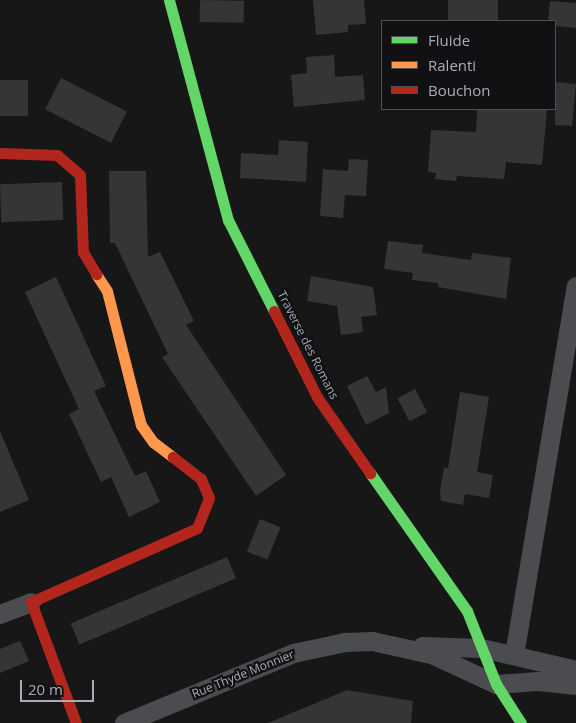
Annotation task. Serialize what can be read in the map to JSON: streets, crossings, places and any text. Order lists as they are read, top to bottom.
{
  "streets": {
    "street": ["Traverse des Romans", "Rue Thyde Monnier"]
  },
  "crossings": [
    ["Traverse des Romans", "Rue Thyde Monnier"]
  ],
  "legend": ["Fluide", "Ralenti", "Bouchon"],
  "scale_bar": "20 m"
}
